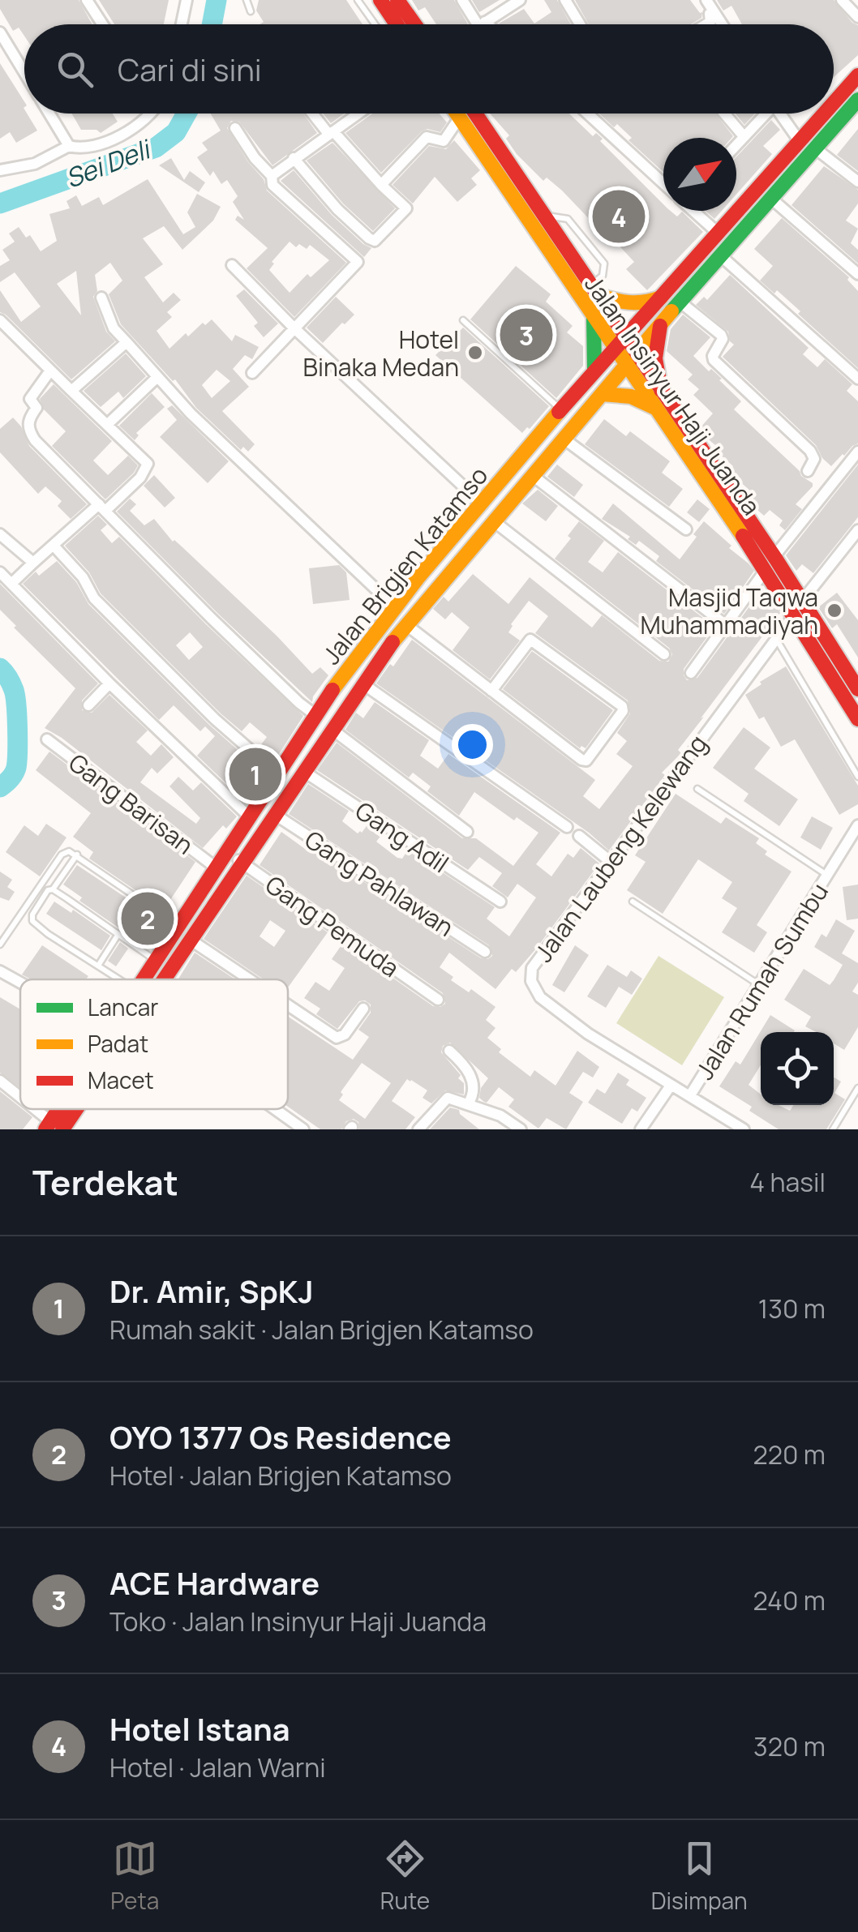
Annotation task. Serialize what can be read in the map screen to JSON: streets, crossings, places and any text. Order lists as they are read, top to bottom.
{
  "streets": {
    "main road": ["Jalan Insinyur Haji Juanda", "Jalan Brigjen Katamso"],
    "street": [
      "Gang Barisan",
      "Gang Adil",
      "Jalan Laubeng Kelewang",
      "Gang Pahlawan",
      "Gang Pemuda",
      "Jalan Rumah Sumbu"
    ]
  },
  "crossings": [
    ["Jalan Insinyur Haji Juanda", "Jalan Brigjen Katamso"],
    ["Jalan Insinyur Haji Juanda", "Jalan Laubeng Kelewang"],
    ["Jalan Brigjen Katamso", "Gang Barisan"],
    ["Jalan Brigjen Katamso", "Gang Adil"],
    ["Jalan Brigjen Katamso", "Gang Pahlawan"],
    ["Jalan Brigjen Katamso", "Gang Pemuda"],
    ["Jalan Laubeng Kelewang", "Jalan Rumah Sumbu"]
  ],
  "water": ["Sei Deli"],
  "places": ["Hotel Binaka Medan", "Masjid Taqwa Muhammadiyah"],
  "legend": ["Lancar", "Padat", "Macet"],
  "north": "top right",
  "page": {
    "search": "Cari di sini",
    "pins": [
      "4",
      "3",
      "1",
      "2"
    ],
    "heading": ["Terdekat", "4 hasil"],
    "list": [
      {
        "mark": "1",
        "name": "Dr. Amir, SpKJ",
        "note": "Rumah sakit · Jalan Brigjen Katamso",
        "value": "130 m"
      },
      {
        "mark": "2",
        "name": "OYO 1377 Os Residence",
        "note": "Hotel · Jalan Brigjen Katamso",
        "value": "220 m"
      },
      {
        "mark": "3",
        "name": "ACE Hardware",
        "note": "Toko · Jalan Insinyur Haji Juanda",
        "value": "240 m"
      },
      {
        "mark": "4",
        "name": "Hotel Istana",
        "note": "Hotel · Jalan Warni",
        "value": "320 m"
      }
    ],
    "nav": ["Peta", "Rute", "Disimpan"]
  }
}
